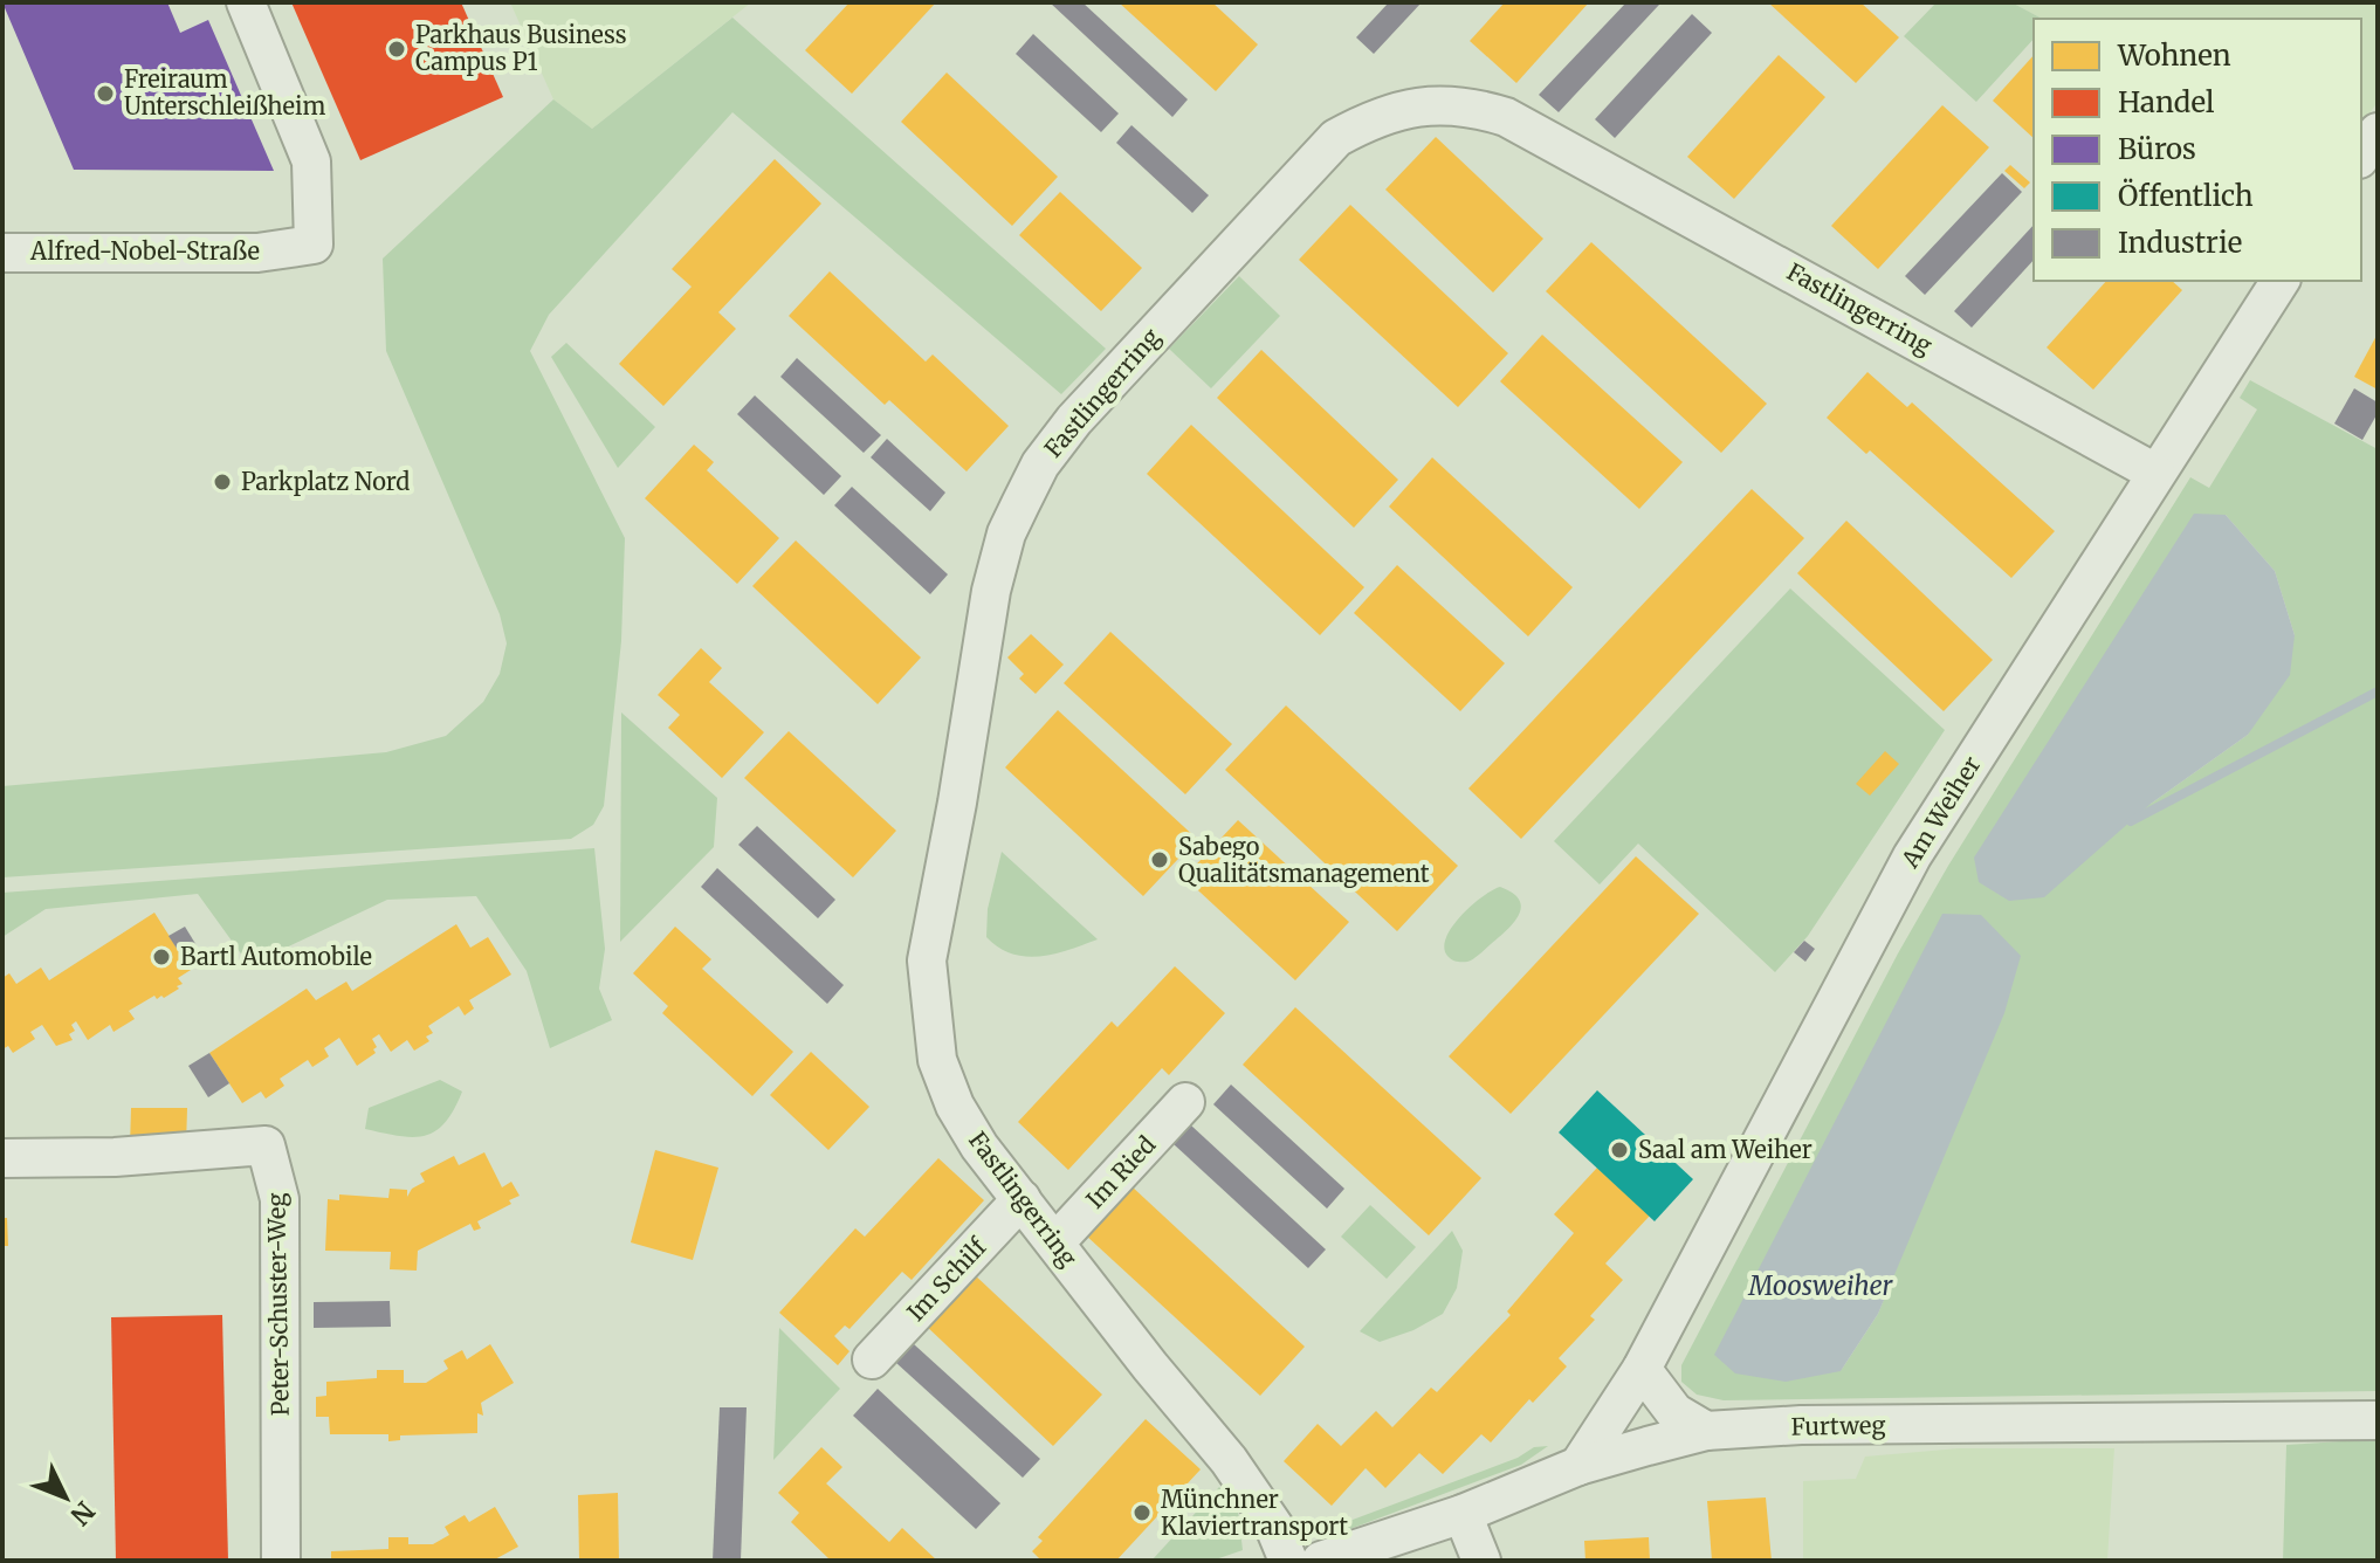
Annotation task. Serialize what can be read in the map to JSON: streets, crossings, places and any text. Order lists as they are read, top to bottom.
{
  "streets": {
    "street": [
      "Alfred-Nobel-Straße",
      "Fastlingerring",
      "Am Weiher",
      "Im Ried",
      "Im Schilf",
      "Peter-Schuster-Weg",
      "Furtweg"
    ]
  },
  "crossings": [
    ["Fastlingerring", "Am Weiher"],
    ["Fastlingerring", "Im Ried"],
    ["Fastlingerring", "Im Schilf"],
    ["Am Weiher", "Furtweg"]
  ],
  "water": ["Moosweiher"],
  "places": [
    "Parkhaus Business Campus P1",
    "Freiraum Unterschleißheim",
    "Parkplatz Nord",
    "Sabego Qualitätsmanagement",
    "Bartl Automobile",
    "Saal am Weiher",
    "Münchner Klaviertransport"
  ],
  "legend": [
    "Wohnen",
    "Handel",
    "Büros",
    "Öffentlich",
    "Industrie"
  ],
  "north": "bottom right"
}
